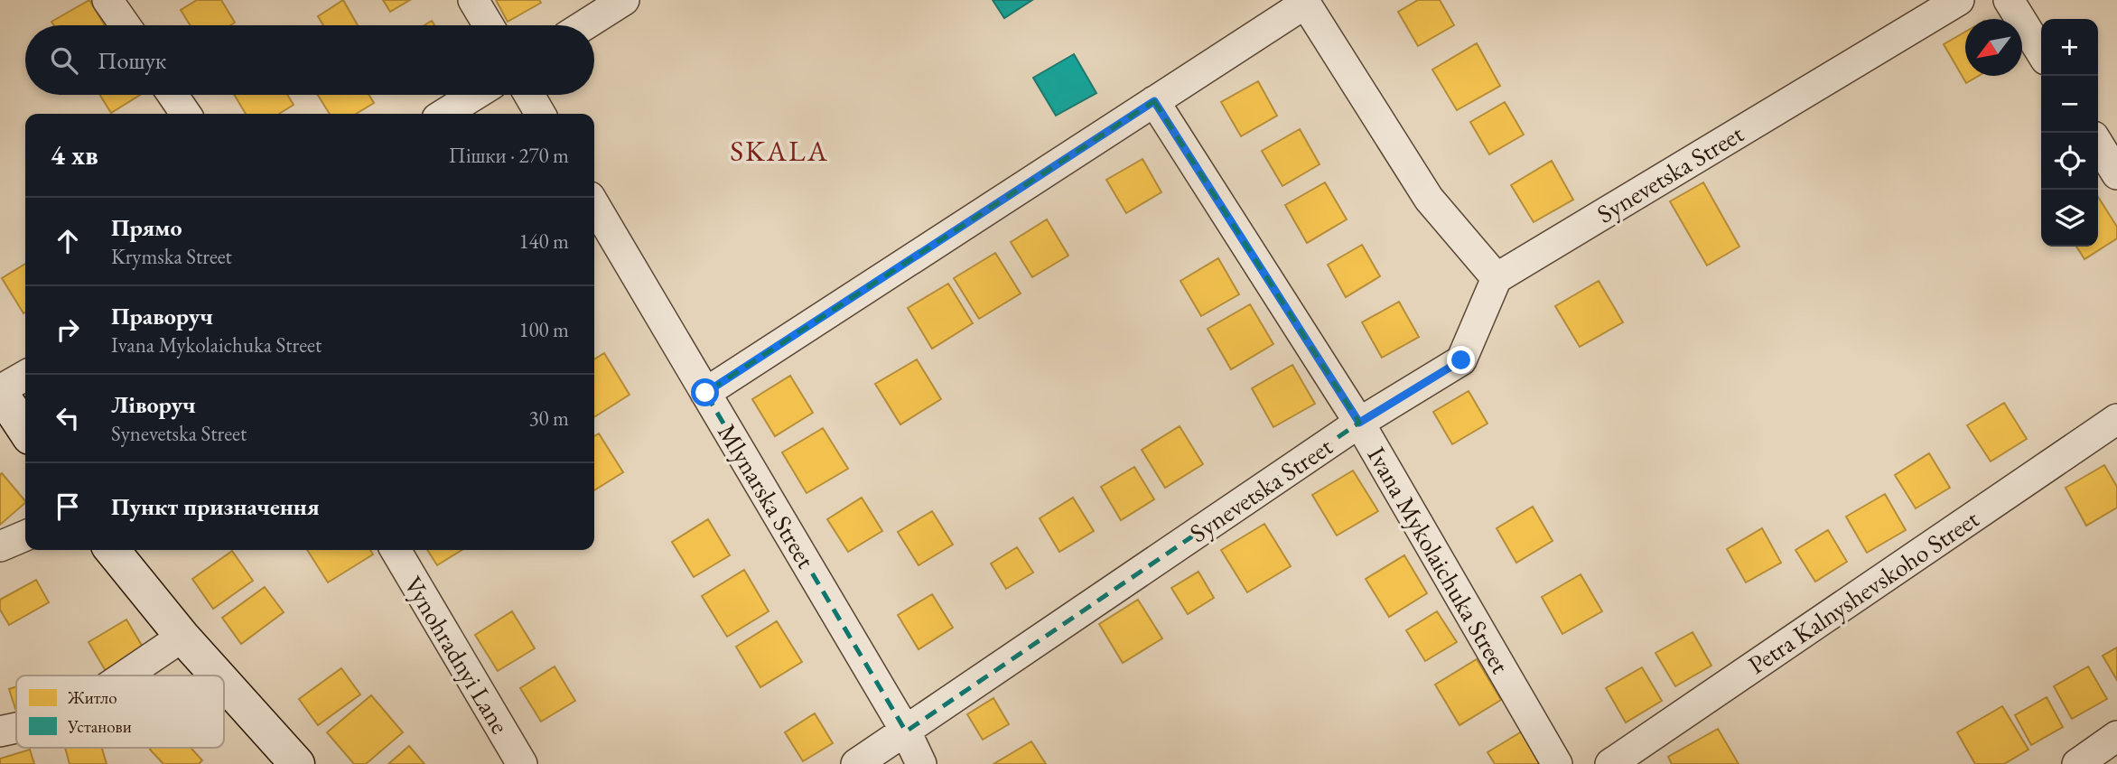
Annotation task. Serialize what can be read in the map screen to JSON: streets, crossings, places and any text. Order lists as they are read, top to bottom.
{
  "streets": {
    "street": [
      "Synevetska Street",
      "Mlynarska Street",
      "Ivana Mykolaichuka Street",
      "Petra Kalnyshevskoho Street",
      "Vynohradnyi Lane"
    ]
  },
  "crossings": [
    ["Synevetska Street", "Mlynarska Street"],
    ["Synevetska Street", "Ivana Mykolaichuka Street"]
  ],
  "districts": ["SKALA"],
  "legend": ["Житло", "Установи"],
  "north": "bottom left",
  "page": {
    "map_buttons": ["+", "−"],
    "search": "Пошук",
    "heading": ["4 хв", "Пішки · 270 m"],
    "list": [
      ["Прямо", "Krymska Street", "140 m"],
      ["Праворуч", "Ivana Mykolaichuka Street", "100 m"],
      ["Ліворуч", "Synevetska Street", "30 m"],
      "Пункт призначення"
    ]
  }
}
